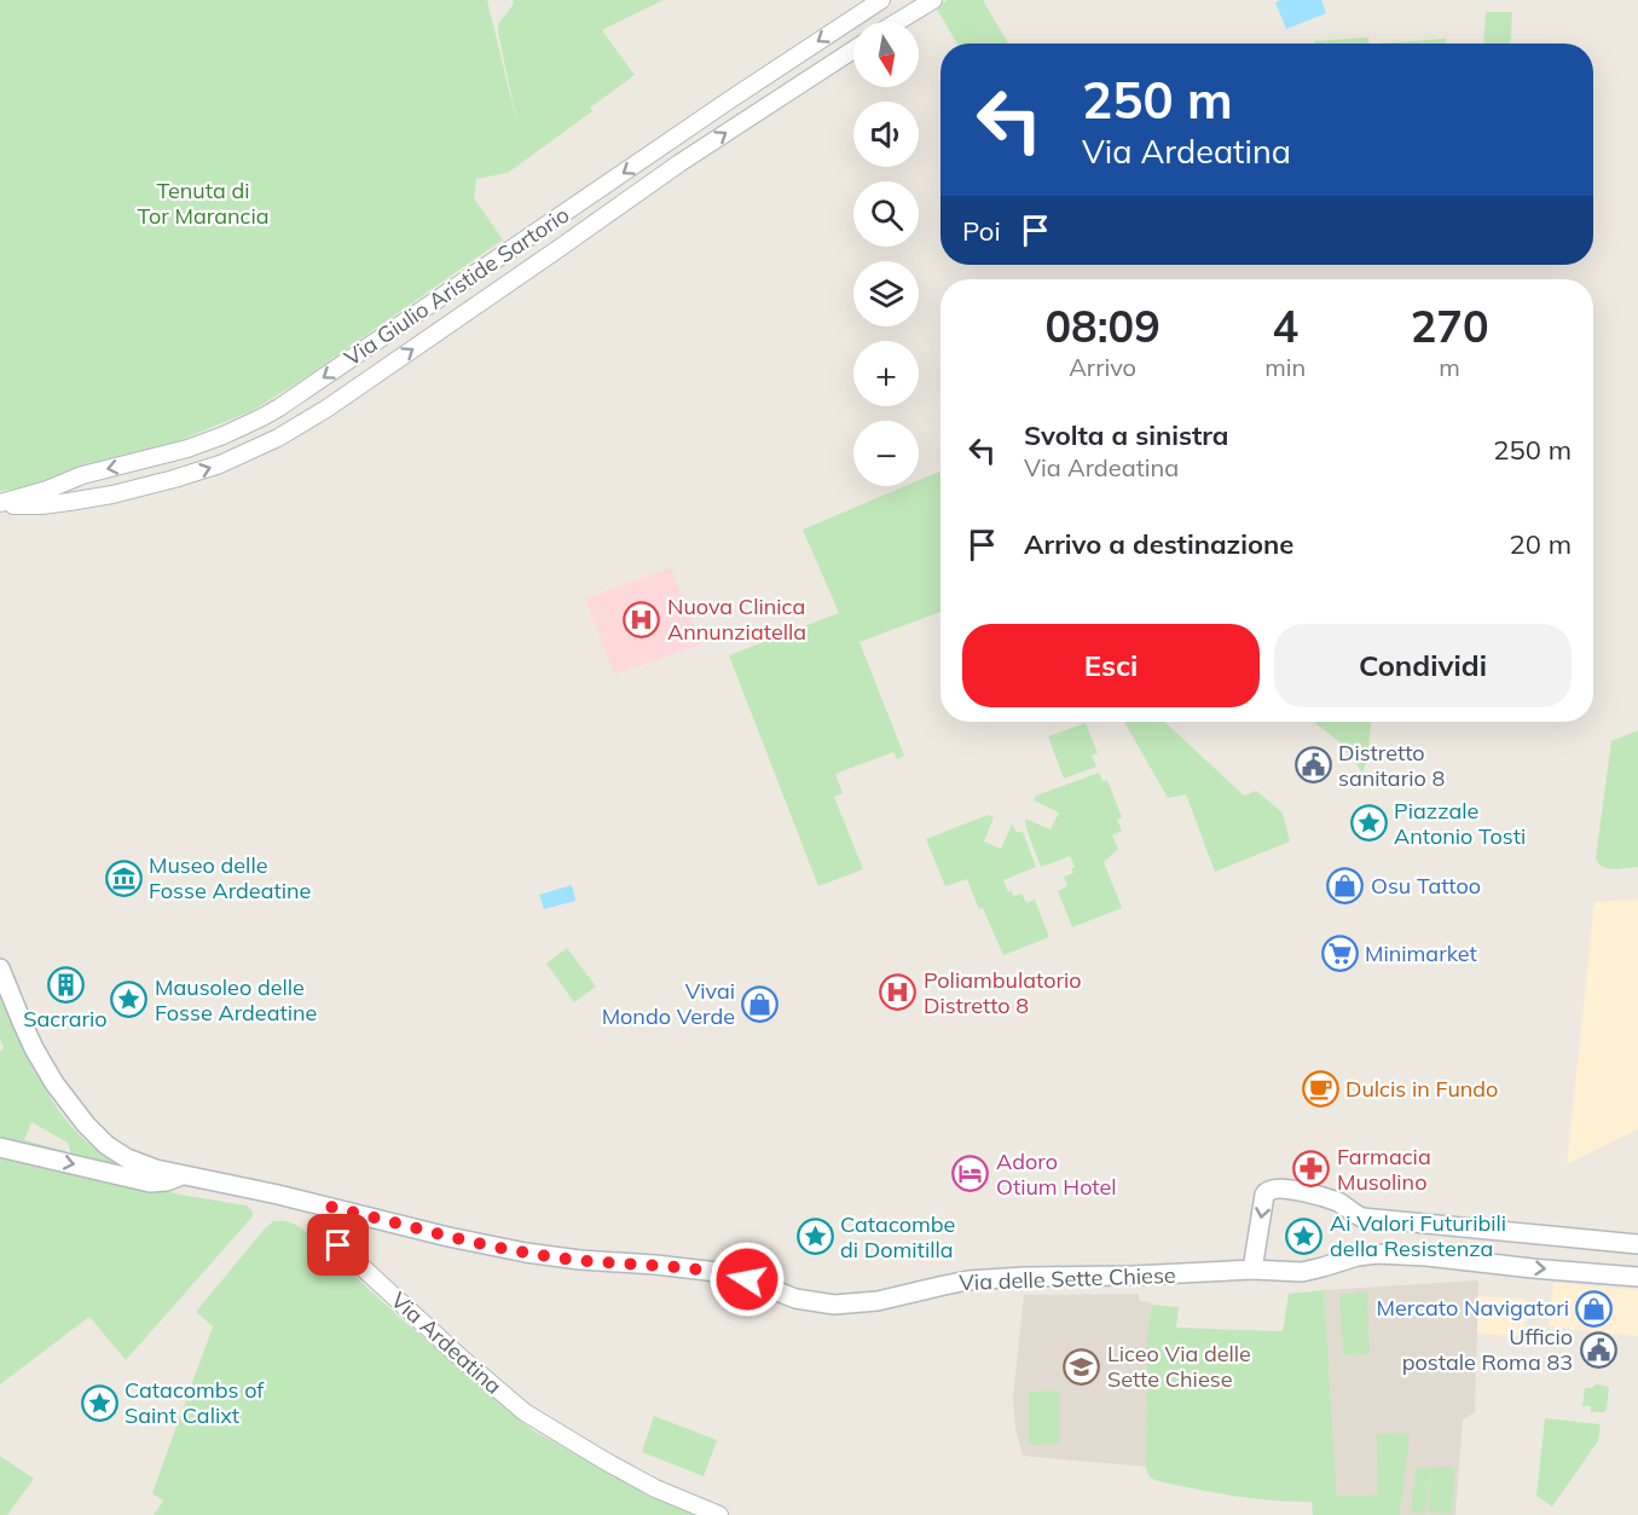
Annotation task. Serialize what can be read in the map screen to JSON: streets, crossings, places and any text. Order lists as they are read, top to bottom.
{
  "streets": {
    "main road": ["Via delle Sette Chiese"],
    "street": ["Via Giulio Aristide Sartorio", "Via Ardeatina"]
  },
  "crossings": [
    ["Via delle Sette Chiese", "Via Ardeatina"]
  ],
  "parks": ["Tenuta di Tor Marancia"],
  "places": {
    "hospital": ["Nuova Clinica Annunziatella", "Poliambulatorio Distretto 8"],
    "public building": ["Distretto sanitario 8", "Ufficio postale Roma 83"],
    "place": [
      "Piazzale Antonio Tosti",
      "Mausoleo delle Fosse Ardeatine",
      "Ai Valori Futuribili della Resistenza",
      "Catacombe di Domitilla",
      "Catacombs of Saint Calixt"
    ],
    "museum": ["Museo delle Fosse Ardeatine"],
    "shop": ["Osu Tattoo", "Vivai Mondo Verde", "Mercato Navigatori"],
    "supermarket": ["Minimarket"],
    "building": ["Sacrario"],
    "cafe": ["Dulcis in Fundo"],
    "pharmacy": ["Farmacia Musolino"],
    "hotel": ["Adoro Otium Hotel"],
    "school or university": ["Liceo Via delle Sette Chiese"]
  },
  "north": "bottom",
  "page": {
    "map_buttons": ["+", "−"],
    "turn": ["250 m", "Via Ardeatina"],
    "then": "Poi",
    "eta": [
      "08:09",
      "Arrivo",
      "4",
      "min",
      "270",
      "m"
    ],
    "list": [
      {
        "name": "Svolta a sinistra",
        "note": "Via Ardeatina",
        "value": "250 m"
      },
      {
        "name": "Arrivo a destinazione",
        "value": "20 m"
      }
    ],
    "buttons": ["Esci", "Condividi"]
  }
}
